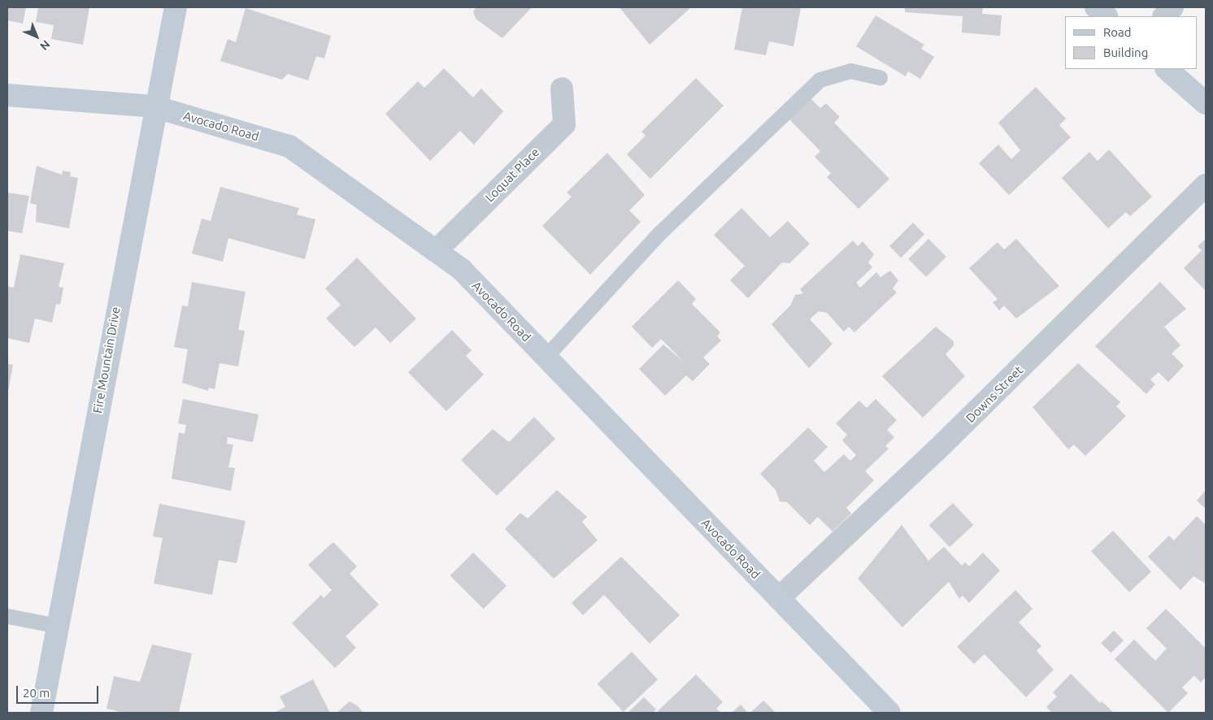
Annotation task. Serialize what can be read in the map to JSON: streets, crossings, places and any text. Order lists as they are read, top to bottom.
{
  "streets": {
    "street": [
      "Avocado Road",
      "Loquat Place",
      "Fire Mountain Drive",
      "Downs Street"
    ]
  },
  "crossings": [
    ["Avocado Road", "Loquat Place"],
    ["Avocado Road", "Fire Mountain Drive"],
    ["Avocado Road", "Downs Street"]
  ],
  "legend": ["Road", "Building"],
  "scale_bar": "20 m",
  "north": "bottom right"
}
